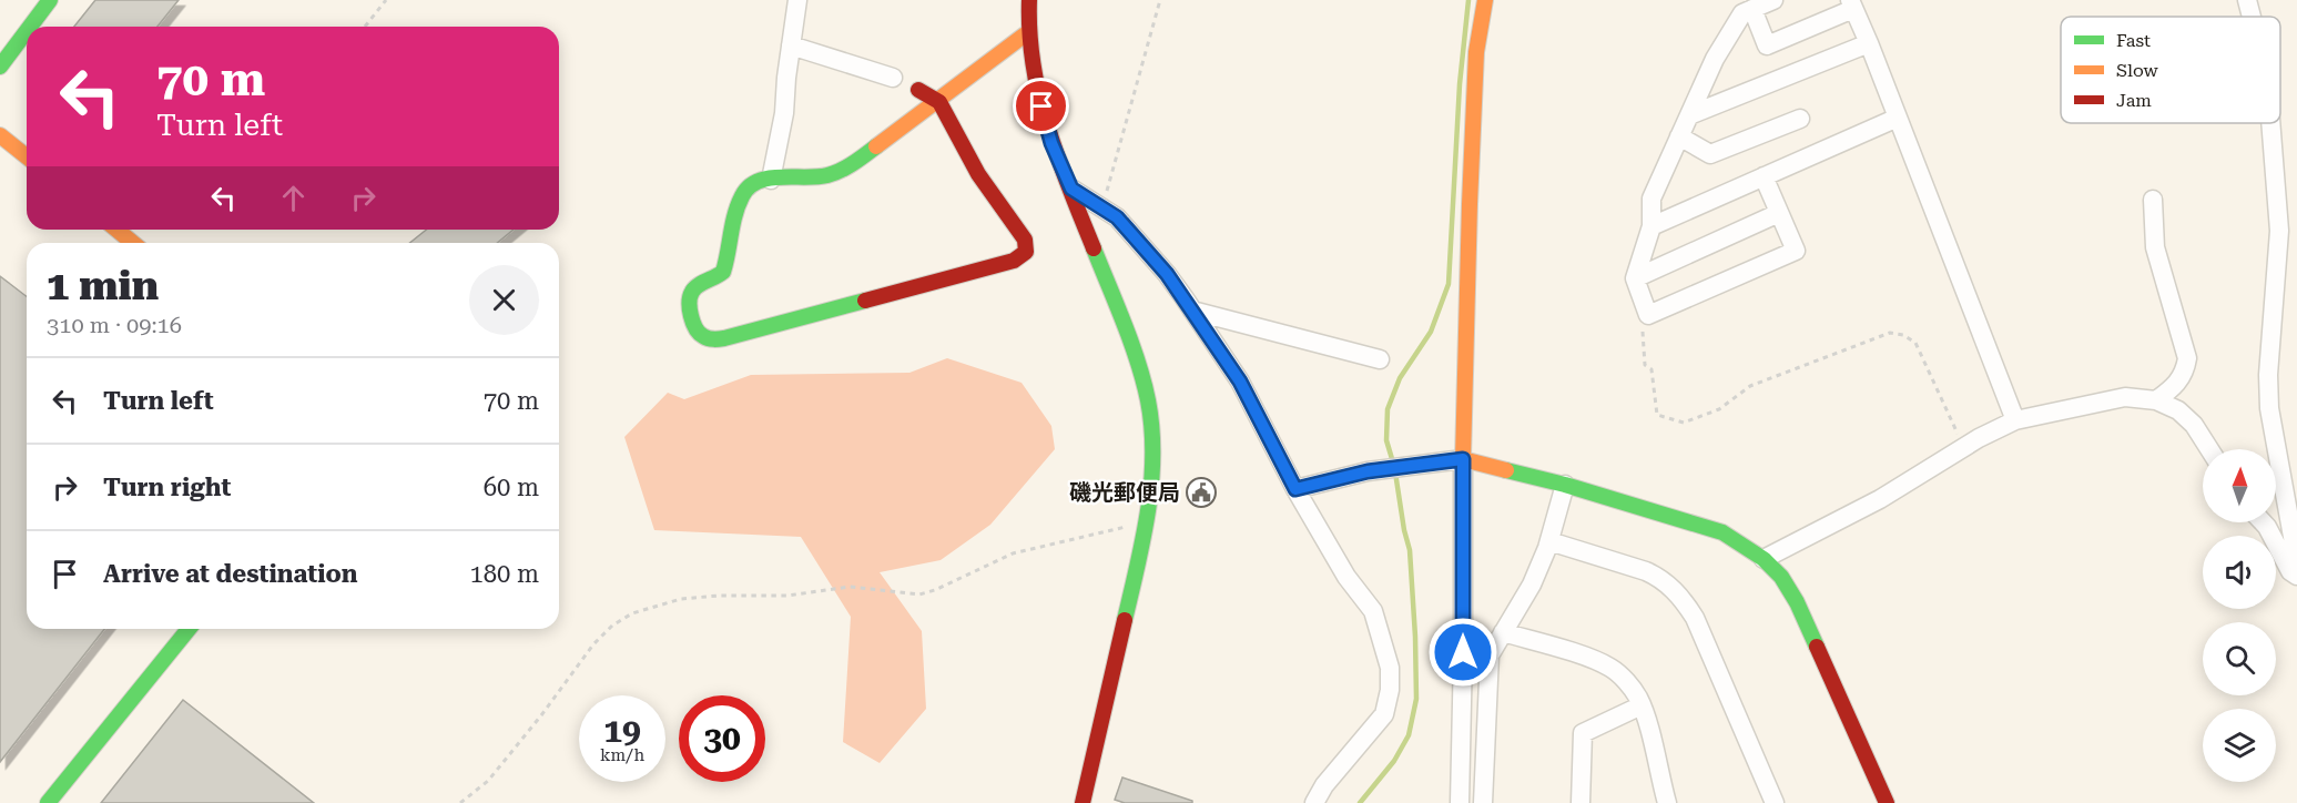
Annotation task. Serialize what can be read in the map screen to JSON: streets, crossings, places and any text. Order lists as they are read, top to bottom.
{
  "places": {
    "public building": ["磯光郵便局"]
  },
  "legend": ["Fast", "Slow", "Jam"],
  "north": "top",
  "page": {
    "turn": ["70 m", "Turn left"],
    "heading": ["1 min", "310 m · 09:16"],
    "list": [
      {
        "name": "Turn left",
        "value": "70 m"
      },
      {
        "name": "Turn right",
        "value": "60 m"
      },
      {
        "name": "Arrive at destination",
        "value": "180 m"
      }
    ],
    "speed": "19 km/h",
    "limit": "30"
  }
}
